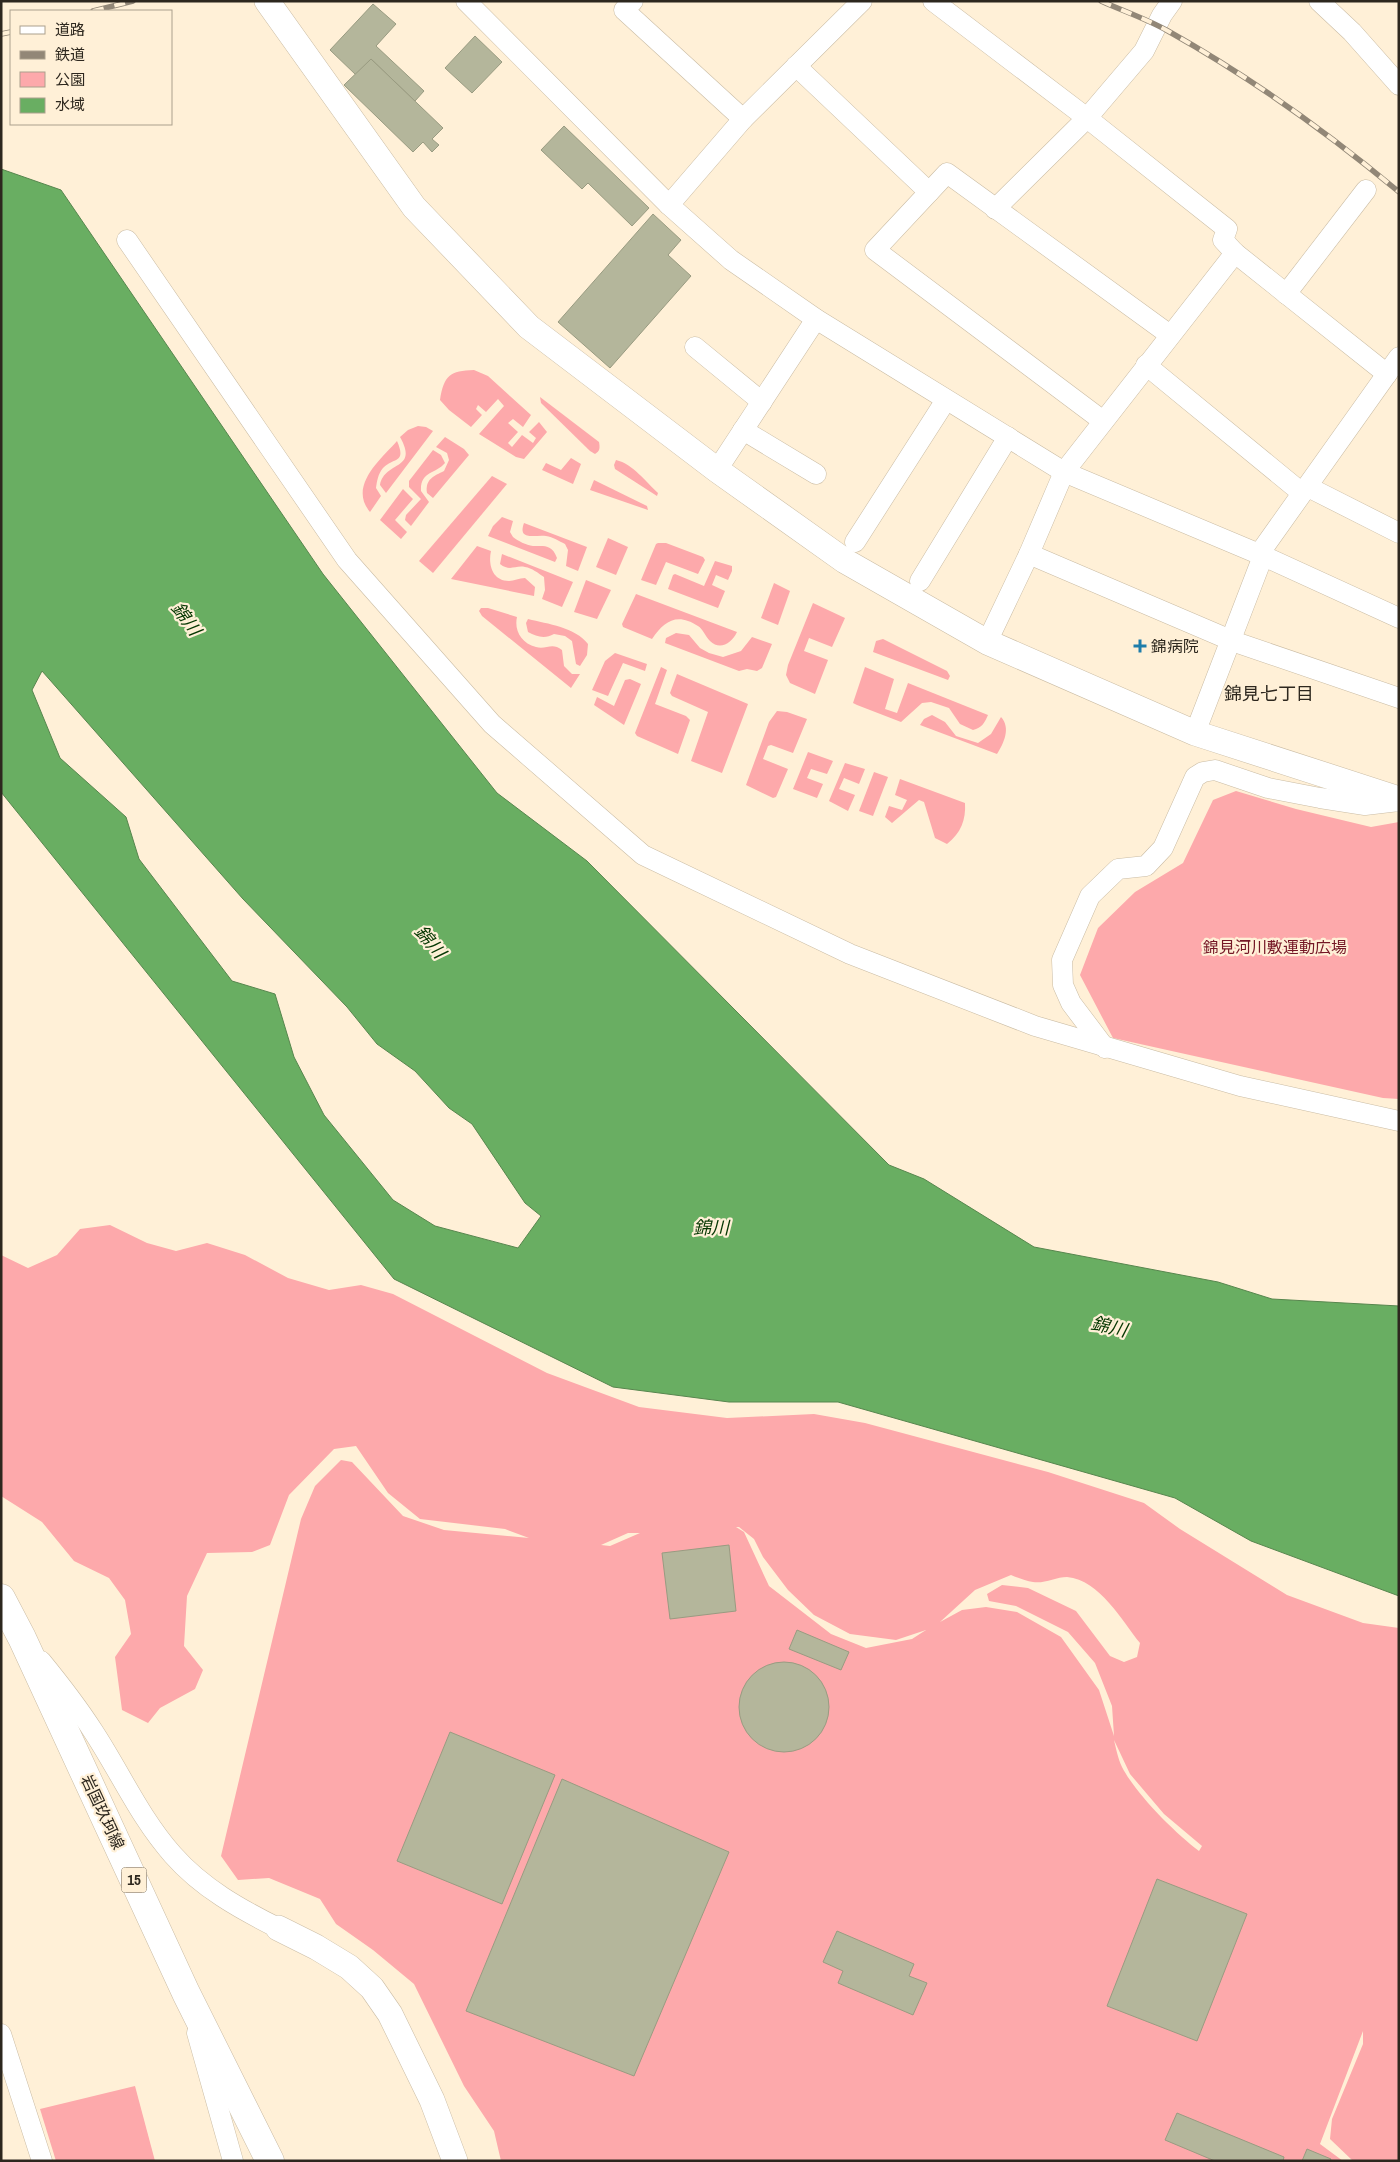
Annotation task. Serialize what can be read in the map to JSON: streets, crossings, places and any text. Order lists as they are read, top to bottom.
{
  "streets": {
    "main road": ["岩国玖珂線", "15"]
  },
  "districts": ["錦見七丁目"],
  "water": ["錦川"],
  "parks": ["錦見河川敷運動広場"],
  "places": {
    "health": ["錦病院"]
  },
  "legend": [
    "道路",
    "鉄道",
    "公園",
    "水域"
  ]
}
